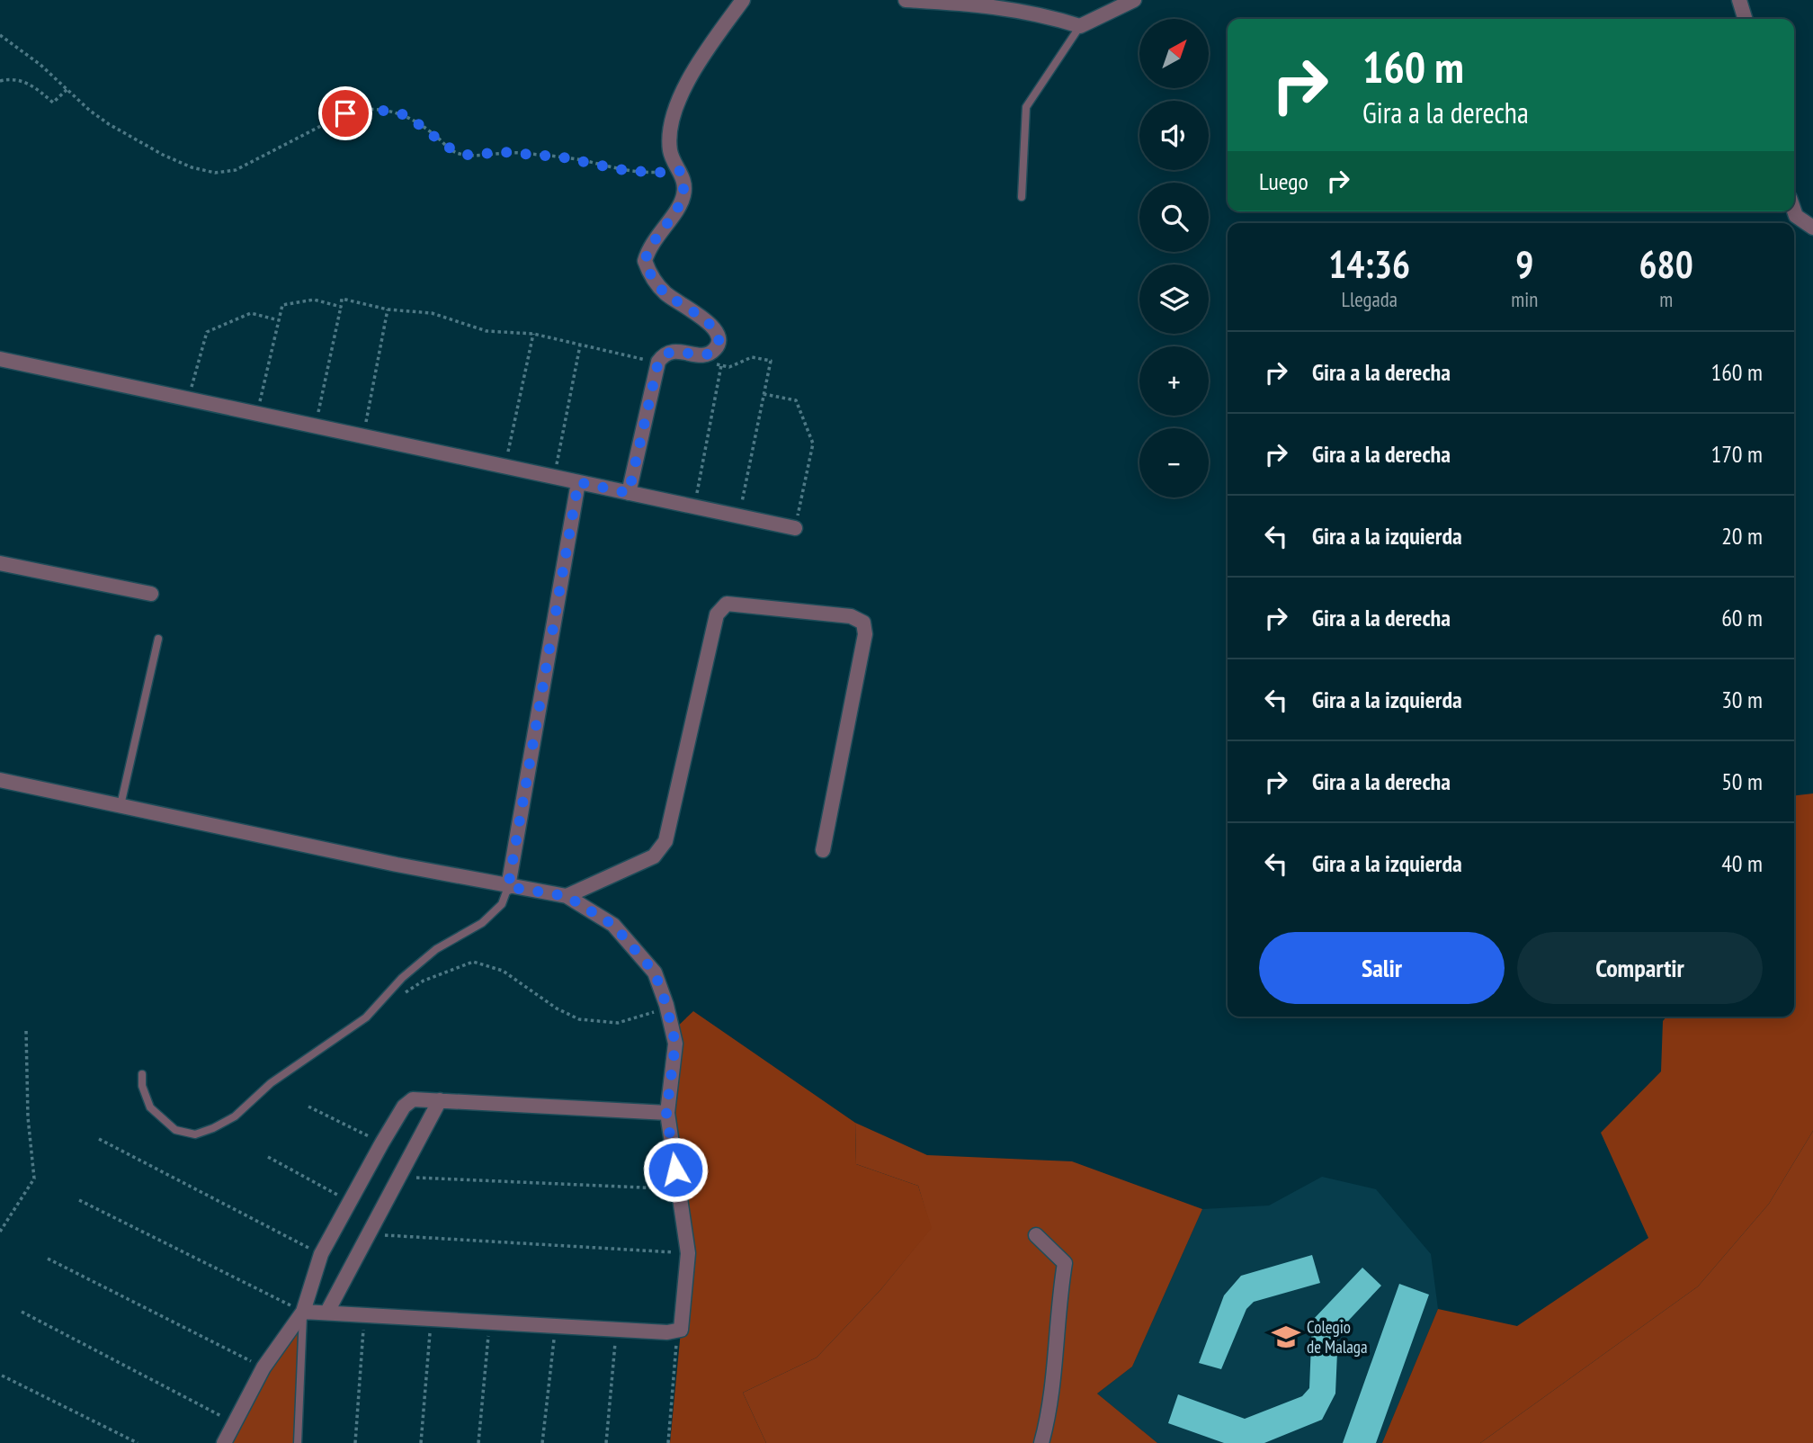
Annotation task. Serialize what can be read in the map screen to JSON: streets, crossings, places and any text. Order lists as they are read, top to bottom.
{
  "places": {
    "school or university": ["Colegio de Malaga"]
  },
  "north": "top right",
  "page": {
    "map_buttons": ["+", "−"],
    "turn": ["160 m", "Gira a la derecha"],
    "then": "Luego",
    "eta": [
      "14:36",
      "Llegada",
      "9",
      "min",
      "680",
      "m"
    ],
    "list": [
      {
        "name": "Gira a la derecha",
        "value": "160 m"
      },
      {
        "name": "Gira a la derecha",
        "value": "170 m"
      },
      {
        "name": "Gira a la izquierda",
        "value": "20 m"
      },
      {
        "name": "Gira a la derecha",
        "value": "60 m"
      },
      {
        "name": "Gira a la izquierda",
        "value": "30 m"
      },
      {
        "name": "Gira a la derecha",
        "value": "50 m"
      },
      {
        "name": "Gira a la izquierda",
        "value": "40 m"
      }
    ],
    "buttons": ["Salir", "Compartir"]
  }
}
